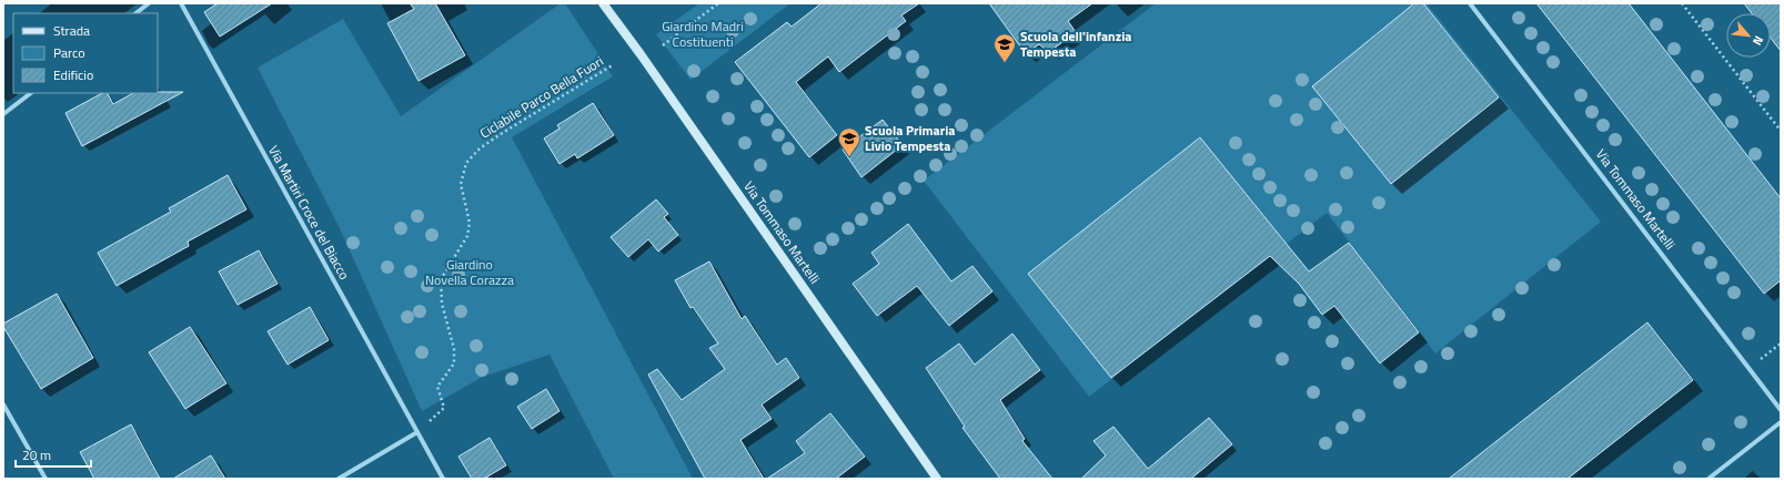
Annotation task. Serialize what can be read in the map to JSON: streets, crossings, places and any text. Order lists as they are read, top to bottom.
{
  "streets": {
    "main road": ["Via Tommaso Martelli"],
    "street": ["Via Martiri Croce del Biacco"],
    "path": ["Ciclabile Parco Bella Fuori"]
  },
  "crossings": [
    ["Ciclabile Parco Bella Fuori", "Via Martiri Croce del Biacco"]
  ],
  "parks": ["Giardino Madri Costituenti", "Giardino Novella Corazza"],
  "places": {
    "school or university": ["Scuola dell'infanzia Tempesta", "Scuola Primaria Livio Tempesta"]
  },
  "legend": ["Strada", "Parco", "Edificio"],
  "scale_bar": "20 m",
  "north": "bottom right"
}
